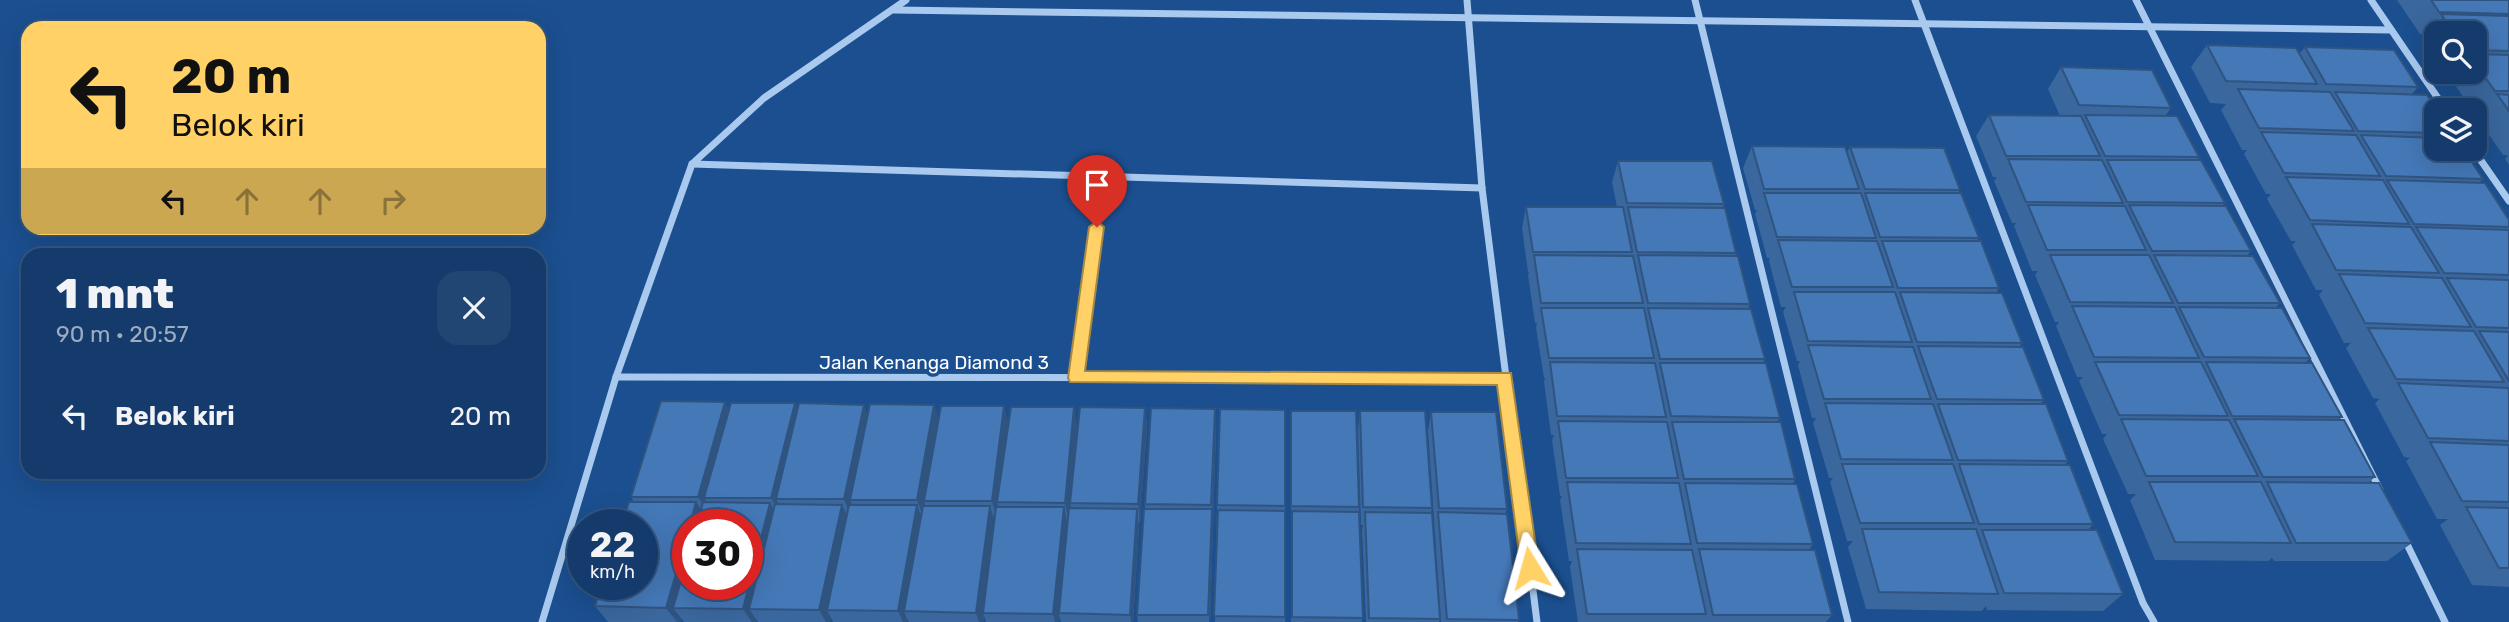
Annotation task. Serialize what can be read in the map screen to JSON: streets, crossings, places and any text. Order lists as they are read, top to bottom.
{
  "streets": {
    "street": ["Jalan Kenanga Diamond 3"]
  },
  "page": {
    "turn": ["20 m", "Belok kiri"],
    "heading": ["1 mnt", "90 m · 20:57"],
    "list": [
      {
        "name": "Belok kiri",
        "value": "20 m"
      }
    ],
    "speed": "22 km/h",
    "limit": "30"
  }
}
